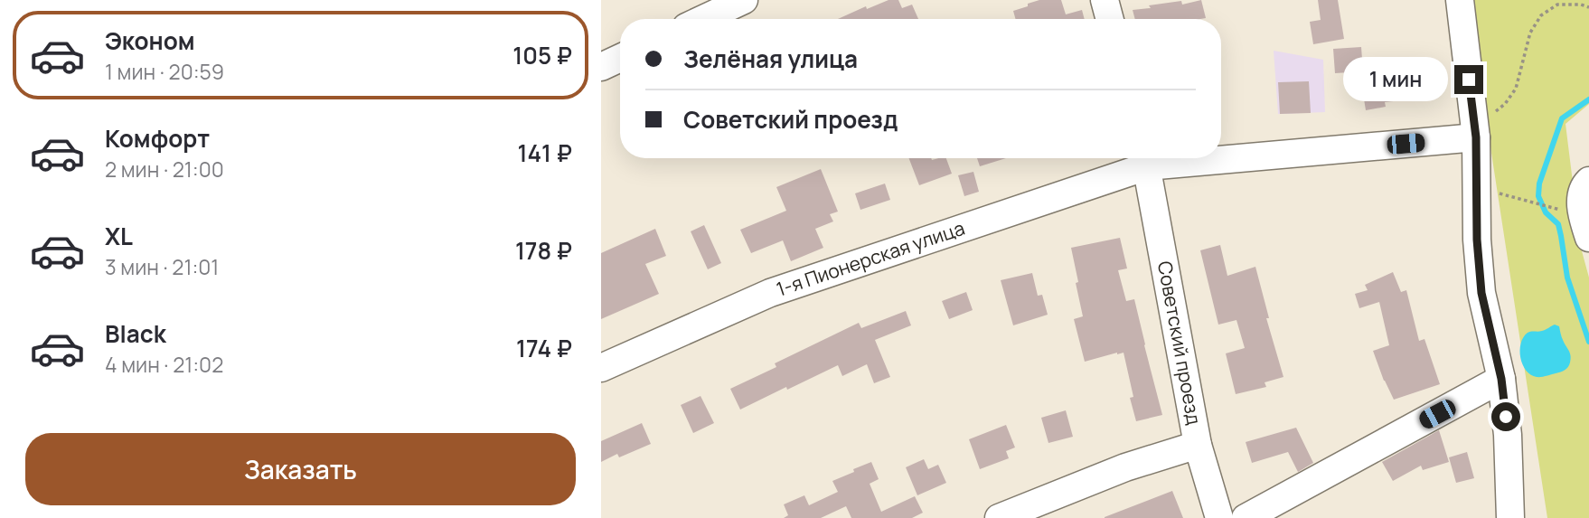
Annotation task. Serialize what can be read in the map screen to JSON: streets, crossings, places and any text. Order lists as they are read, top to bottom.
{
  "streets": {
    "street": ["1-я Пионерская улица", "Советский проезд"]
  },
  "crossings": [
    ["1-я Пионерская улица", "Советский проезд"]
  ],
  "page": {
    "list": [
      {
        "name": "Эконом",
        "note": "1 мин · 20:59",
        "value": "105 ₽"
      },
      {
        "name": "Комфорт",
        "note": "2 мин · 21:00",
        "value": "141 ₽"
      },
      {
        "name": "XL",
        "note": "3 мин · 21:01",
        "value": "178 ₽"
      },
      {
        "name": "Black",
        "note": "4 мин · 21:02",
        "value": "174 ₽"
      }
    ],
    "banner": ["Зелёная улица", "Советский проезд"],
    "bubble": "1 мин",
    "buttons": "Заказать"
  }
}
